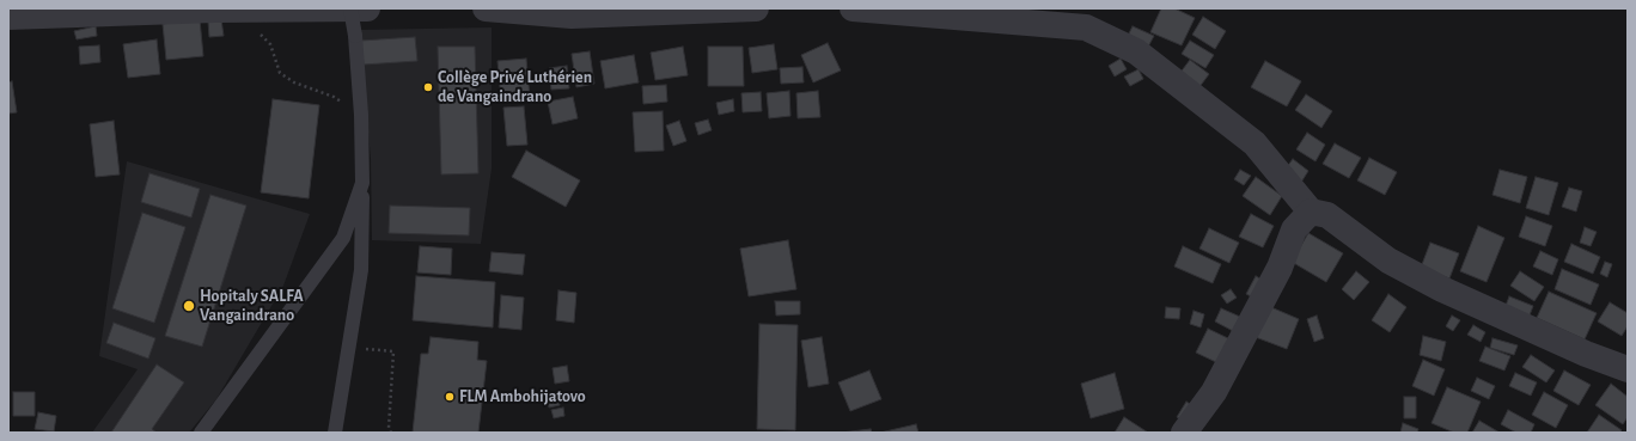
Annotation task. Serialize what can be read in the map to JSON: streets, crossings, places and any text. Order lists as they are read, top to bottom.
{
  "places": ["Collège Privé Luthérien de Vangaindrano", "Hopitaly SALFA Vangaindrano", "FLM Ambohijatovo"]
}
